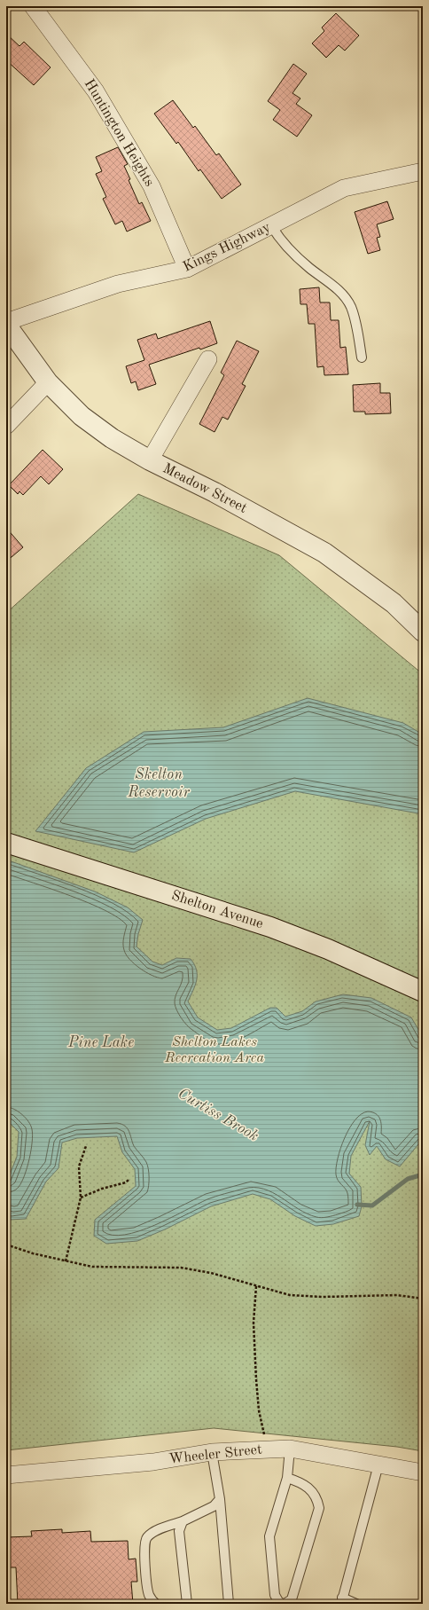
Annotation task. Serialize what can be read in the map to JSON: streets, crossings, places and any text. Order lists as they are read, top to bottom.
{
  "streets": {
    "street": [
      "Huntington Heights",
      "Kings Highway",
      "Meadow Street",
      "Shelton Avenue",
      "Wheeler Street"
    ]
  },
  "crossings": [
    ["Huntington Heights", "Kings Highway"]
  ],
  "water": ["Skelton Reservoir", "Pine Lake", "Curtiss Brook"],
  "parks": ["Shelton Lakes Recreation Area"]
}
